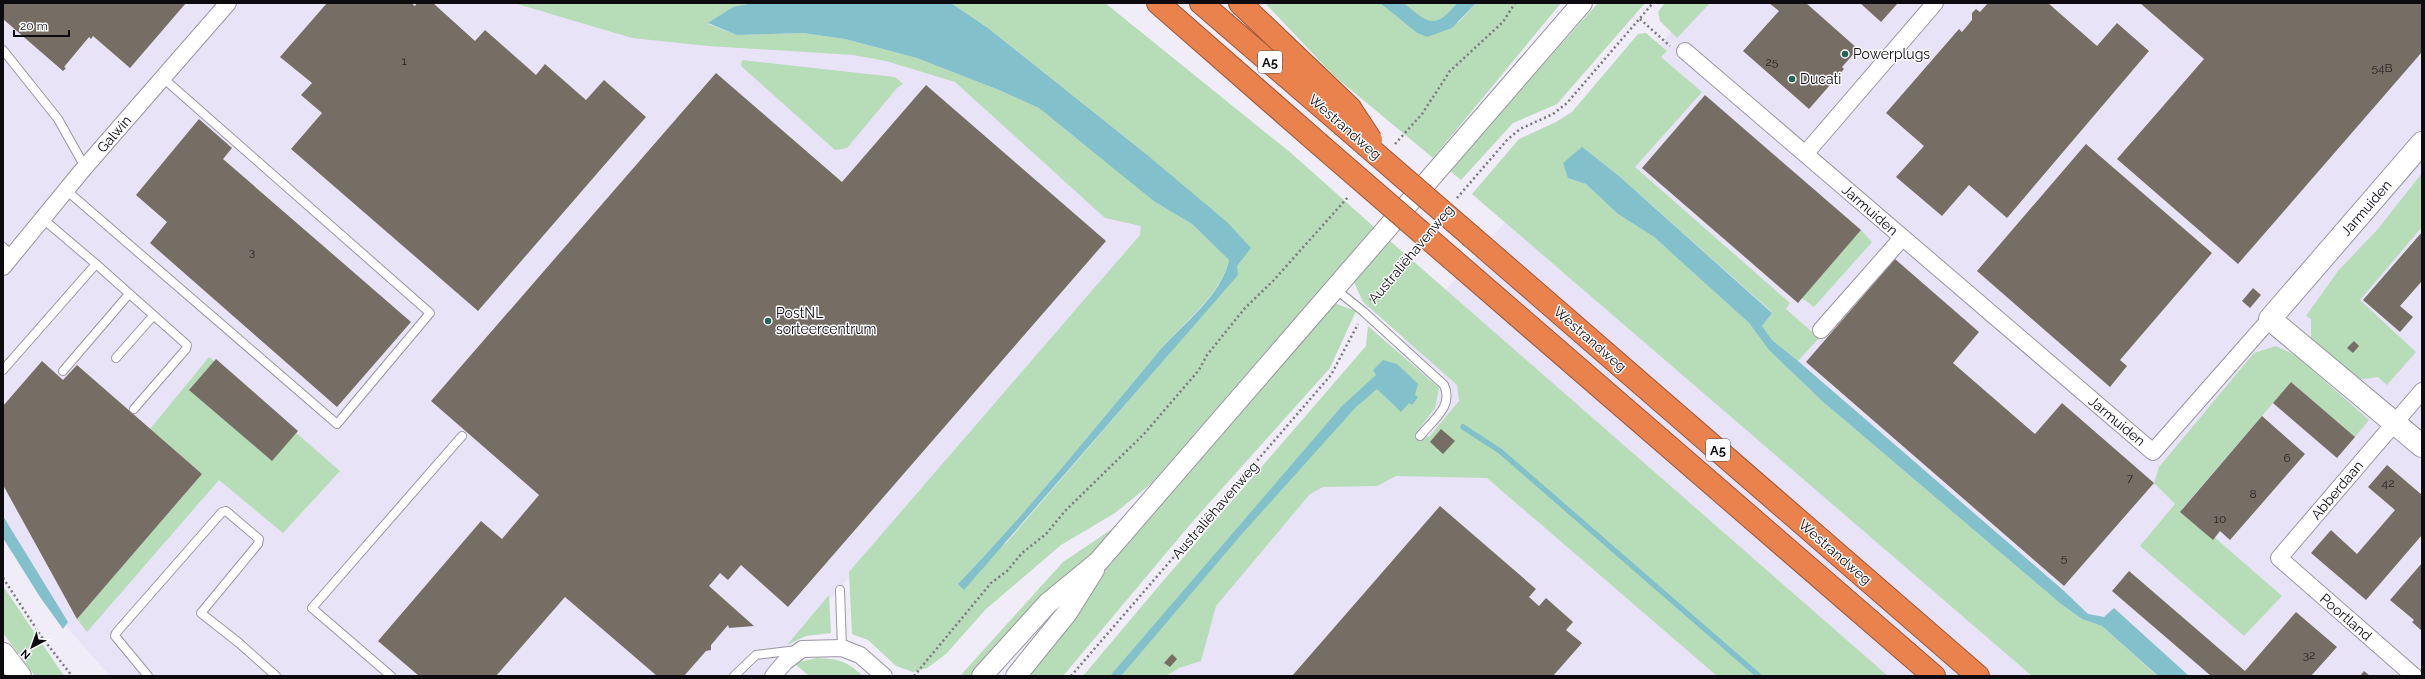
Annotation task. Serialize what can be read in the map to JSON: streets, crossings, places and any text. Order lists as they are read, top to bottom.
{
  "streets": {
    "highway": ["A5", "Westrandweg"],
    "main road": ["Jarmuiden"],
    "street": ["Galwin", "Abberdaan", "Poortland"],
    "path": ["Australiëhavenweg"]
  },
  "crossings": [
    ["A5", "Westrandweg"],
    ["Abberdaan", "Poortland"]
  ],
  "places": ["Powerplugs", "Ducati", "PostNL sorteercentrum"],
  "house_numbers": [
    "1",
    "25",
    "54B",
    "3",
    "6",
    "7",
    "42",
    "8",
    "10",
    "5",
    "32"
  ],
  "scale_bar": "20 m",
  "north": "bottom left"
}
